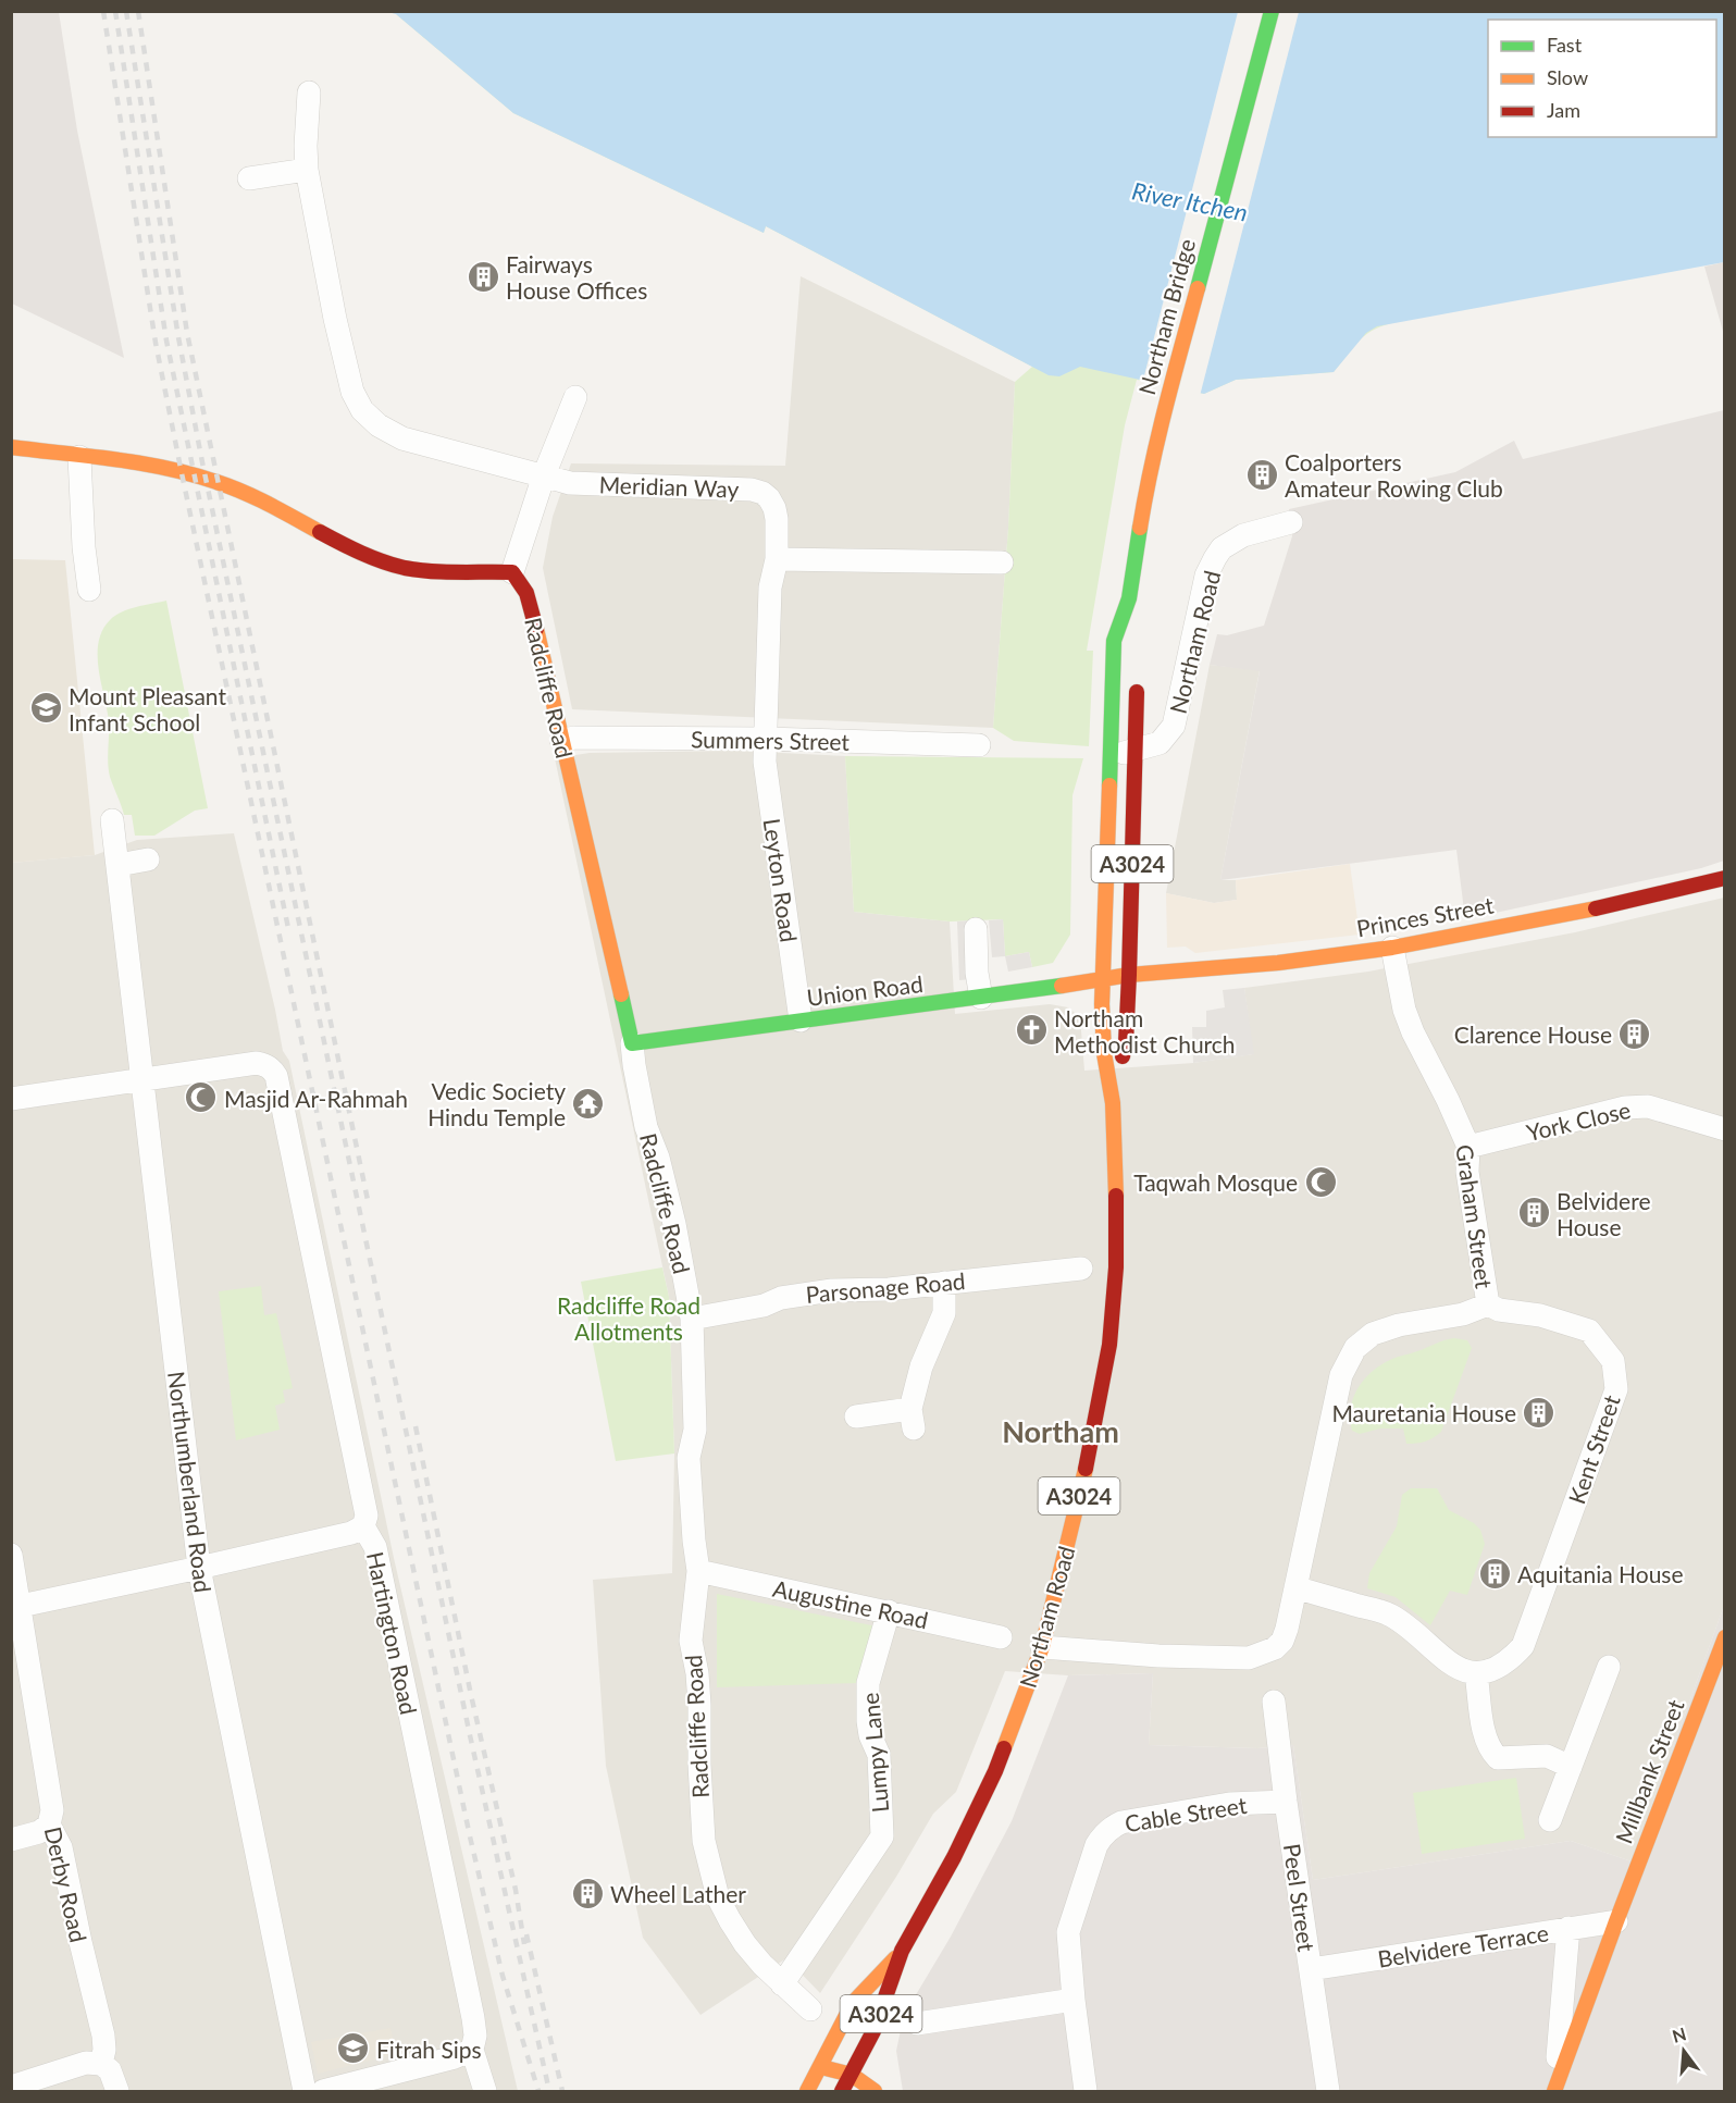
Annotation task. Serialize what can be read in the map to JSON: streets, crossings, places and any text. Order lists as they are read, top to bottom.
{
  "streets": {
    "main road": [
      "Northam Bridge",
      "Northam Road",
      "Radcliffe Road",
      "A3024",
      "Princes Street",
      "Union Road",
      "Millbank Street"
    ],
    "street": [
      "Meridian Way",
      "Summers Street",
      "Leyton Road",
      "York Close",
      "Graham Street",
      "Parsonage Road",
      "Kent Street",
      "Northumberland Road",
      "Augustine Road",
      "Hartington Road",
      "Lumpy Lane",
      "Cable Street",
      "Derby Road",
      "Peel Street",
      "Belvidere Terrace"
    ]
  },
  "crossings": [
    ["Northam Bridge", "Northam Road"],
    ["Meridian Way", "Summers Street"],
    ["Meridian Way", "Leyton Road"],
    ["Northam Road", "A3024"],
    ["Northam Road", "Princes Street"],
    ["Northam Road", "Union Road"],
    ["Radcliffe Road", "Summers Street"],
    ["Radcliffe Road", "Union Road"],
    ["Radcliffe Road", "Parsonage Road"],
    ["Radcliffe Road", "Augustine Road"],
    ["Radcliffe Road", "Lumpy Lane"],
    ["Summers Street", "Leyton Road"],
    ["Leyton Road", "Union Road"],
    ["Princes Street", "Union Road"],
    ["Princes Street", "Graham Street"],
    ["York Close", "Graham Street"],
    ["Graham Street", "Kent Street"],
    ["Northumberland Road", "Hartington Road"],
    ["Augustine Road", "Lumpy Lane"],
    ["Millbank Street", "Belvidere Terrace"],
    ["Cable Street", "Peel Street"],
    ["Peel Street", "Belvidere Terrace"]
  ],
  "districts": ["Northam"],
  "water": ["River Itchen"],
  "parks": ["Radcliffe Road Allotments"],
  "places": {
    "building": [
      "Fairways House Offices",
      "Coalporters Amateur Rowing Club",
      "Clarence House",
      "Belvidere House",
      "Mauretania House",
      "Aquitania House",
      "Wheel Lather"
    ],
    "school or university": ["Mount Pleasant Infant School", "Fitrah Sips"],
    "church": ["Northam Methodist Church"],
    "mosque": ["Masjid Ar-Rahmah", "Taqwah Mosque"],
    "temple": ["Vedic Society Hindu Temple"]
  },
  "legend": ["Fast", "Slow", "Jam"],
  "north": "top"
}
